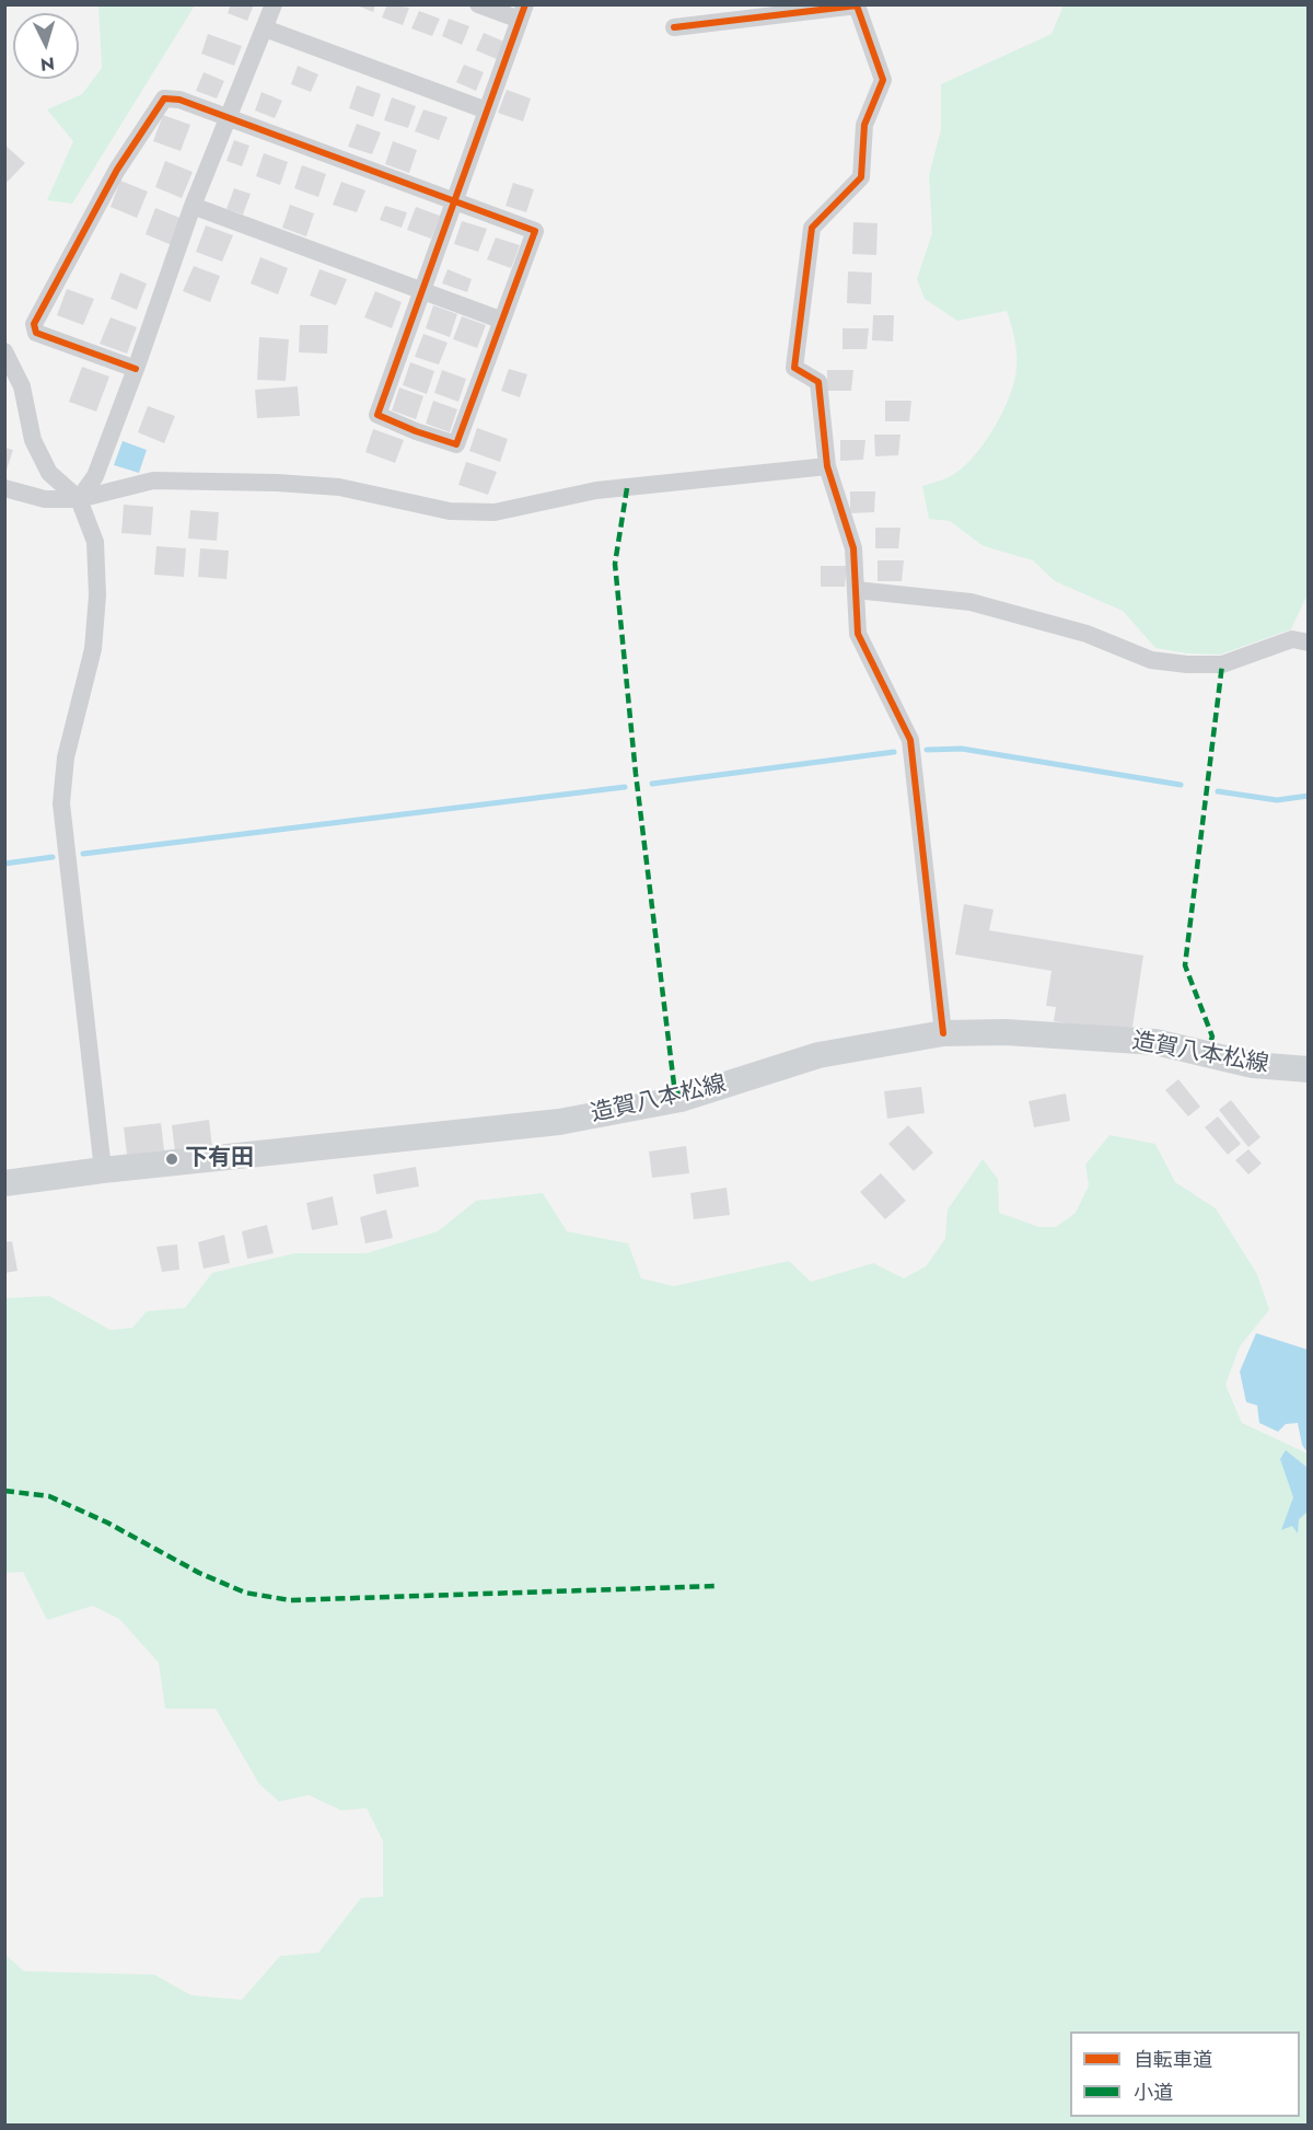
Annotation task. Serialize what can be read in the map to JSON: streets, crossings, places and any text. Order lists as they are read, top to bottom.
{
  "streets": {
    "main road": ["造賀八本松線"]
  },
  "places": ["下有田"],
  "legend": ["自転車道", "小道"],
  "north": "bottom"
}
